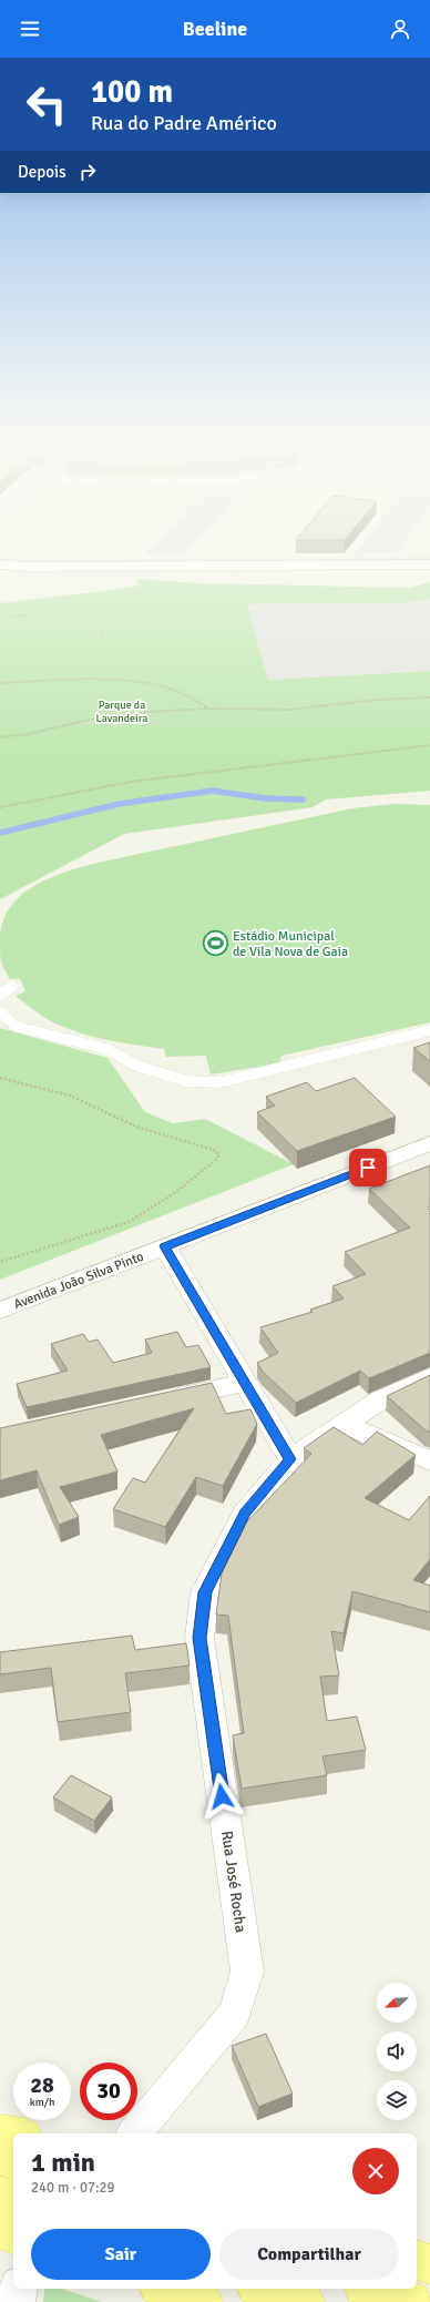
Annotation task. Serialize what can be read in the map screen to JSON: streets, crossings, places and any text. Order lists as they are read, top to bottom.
{
  "streets": {
    "street": ["Avenida João Silva Pinto", "Rua José Rocha"]
  },
  "parks": ["Parque da Lavandeira"],
  "places": {
    "sports": ["Estádio Municipal de Vila Nova de Gaia"]
  },
  "north": "bottom left",
  "page": {
    "header": "Beeline",
    "turn": ["100 m", "Rua do Padre Américo"],
    "then": "Depois",
    "speed": "28 km/h",
    "limit": "30",
    "heading": ["1 min", "240 m · 07:29"],
    "buttons": ["Sair", "Compartilhar"]
  }
}
